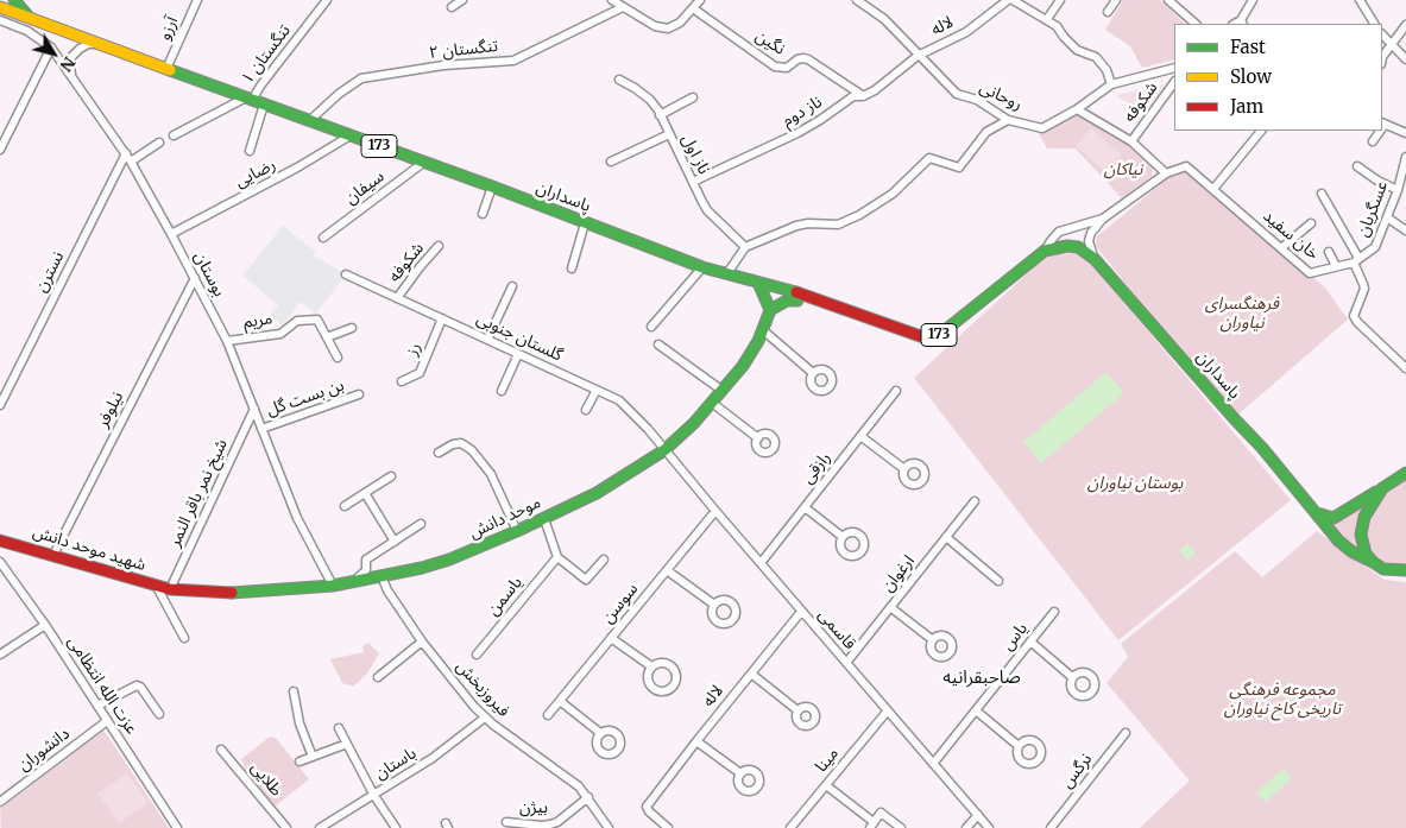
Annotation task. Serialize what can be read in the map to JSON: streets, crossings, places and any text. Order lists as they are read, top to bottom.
{
  "streets": {
    "main road": [
      "173",
      "پاسداران",
      "موحد دانش",
      "شهید موحد دانش"
    ],
    "street": [
      "لاله",
      "آرزو",
      "نگین",
      "تنگستان ۲",
      "تنگستان ۱",
      "روحانی",
      "شکوفه",
      "ناز دوم",
      "ناز اول",
      "رضایی",
      "سیفان",
      "عسگریان",
      "خان سفید",
      "نسترن",
      "بوستان",
      "مریم",
      "گلستان جنوبی",
      "رز",
      "بن بست گل",
      "نیلوفر",
      "رازقی",
      "شیخ نمر باقر النمر",
      "ارغوان",
      "یاسمن",
      "سوسن",
      "قاسمی",
      "یاس",
      "عزت الله انتظامی",
      "فیروزبخش",
      "دانشوران",
      "مینا",
      "باستان",
      "نرگس",
      "طلایی",
      "بیژن"
    ]
  },
  "crossings": [
    ["لاله", "روحانی"],
    ["لاله", "ناز دوم"],
    ["لاله", "قاسمی"],
    ["آرزو", "پاسداران"],
    ["نگین", "ناز دوم"],
    ["تنگستان ۲", "پاسداران"],
    ["تنگستان ۱", "پاسداران"],
    ["روحانی", "شکوفه"],
    ["روحانی", "ناز دوم"],
    ["شکوفه", "گلستان جنوبی"],
    ["ناز دوم", "ناز اول"],
    ["173", "پاسداران"],
    ["173", "موحد دانش"],
    ["رضایی", "پاسداران"],
    ["رضایی", "بوستان"],
    ["سیفان", "پاسداران"],
    ["عسگریان", "خان سفید"],
    ["نسترن", "بوستان"],
    ["بوستان", "مریم"],
    ["بوستان", "بن بست گل"],
    ["بوستان", "نیلوفر"],
    ["بوستان", "شیخ نمر باقر النمر"],
    ["بوستان", "موحد دانش"],
    ["گلستان جنوبی", "رز"],
    ["گلستان جنوبی", "موحد دانش"],
    ["گلستان جنوبی", "قاسمی"],
    ["نیلوفر", "شهید موحد دانش"],
    ["رازقی", "قاسمی"],
    ["شیخ نمر باقر النمر", "موحد دانش"],
    ["شیخ نمر باقر النمر", "شهید موحد دانش"],
    ["موحد دانش", "شهید موحد دانش"],
    ["موحد دانش", "قاسمی"],
    ["موحد دانش", "فیروزبخش"],
    ["ارغوان", "قاسمی"],
    ["سوسن", "قاسمی"],
    ["قاسمی", "یاس"],
    ["قاسمی", "مینا"],
    ["عزت الله انتظامی", "دانشوران"],
    ["فیروزبخش", "باستان"],
    ["فیروزبخش", "بیژن"]
  ],
  "districts": ["صاحبقرانیه"],
  "parks": [
    "نیاکان",
    "فرهنگسرای نیاوران",
    "بوستان نیاوران",
    "مجموعه فرهنگی تاریخی کاخ نیاوران"
  ],
  "legend": ["Fast", "Slow", "Jam"],
  "north": "bottom right"
}
